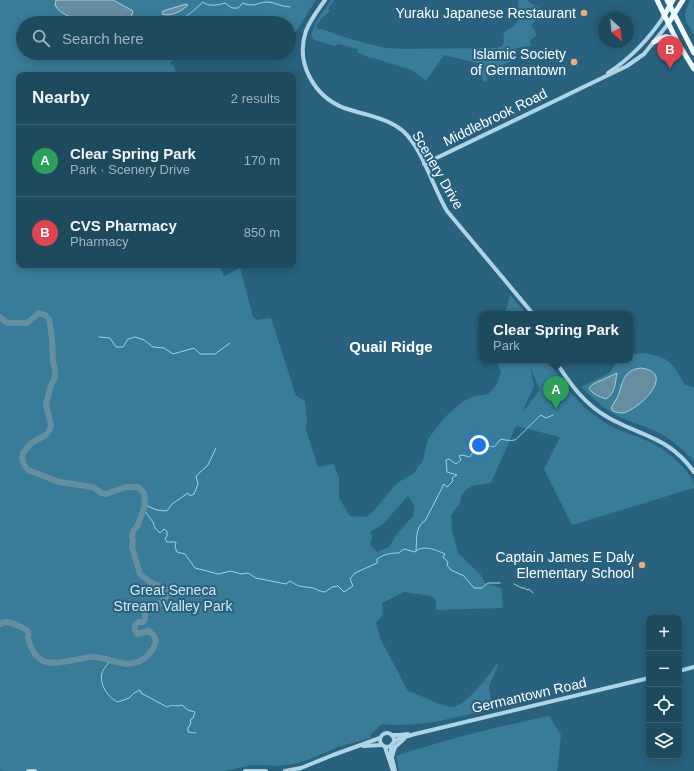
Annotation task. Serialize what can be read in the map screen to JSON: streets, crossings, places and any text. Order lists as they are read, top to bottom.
{
  "streets": {
    "main road": ["Middlebrook Road"],
    "street": ["Scenery Drive", "Germantown Road"]
  },
  "crossings": [
    ["Middlebrook Road", "Scenery Drive"]
  ],
  "districts": ["Quail Ridge"],
  "parks": ["Great Seneca Stream Valley Park"],
  "places": ["Yuraku Japanese Restaurant", "Islamic Society of Germantown", "Captain James E Daly Elementary School"],
  "north": "bottom right",
  "page": {
    "search": "Search here",
    "pins": ["B", "A"],
    "heading": ["Nearby", "2 results"],
    "list": [
      {
        "mark": "A",
        "name": "Clear Spring Park",
        "note": "Park · Scenery Drive",
        "value": "170 m"
      },
      {
        "mark": "B",
        "name": "CVS Pharmacy",
        "note": "Pharmacy",
        "value": "850 m"
      }
    ],
    "popup": ["Clear Spring Park", "Park"],
    "map_buttons": ["+", "−"]
  }
}
